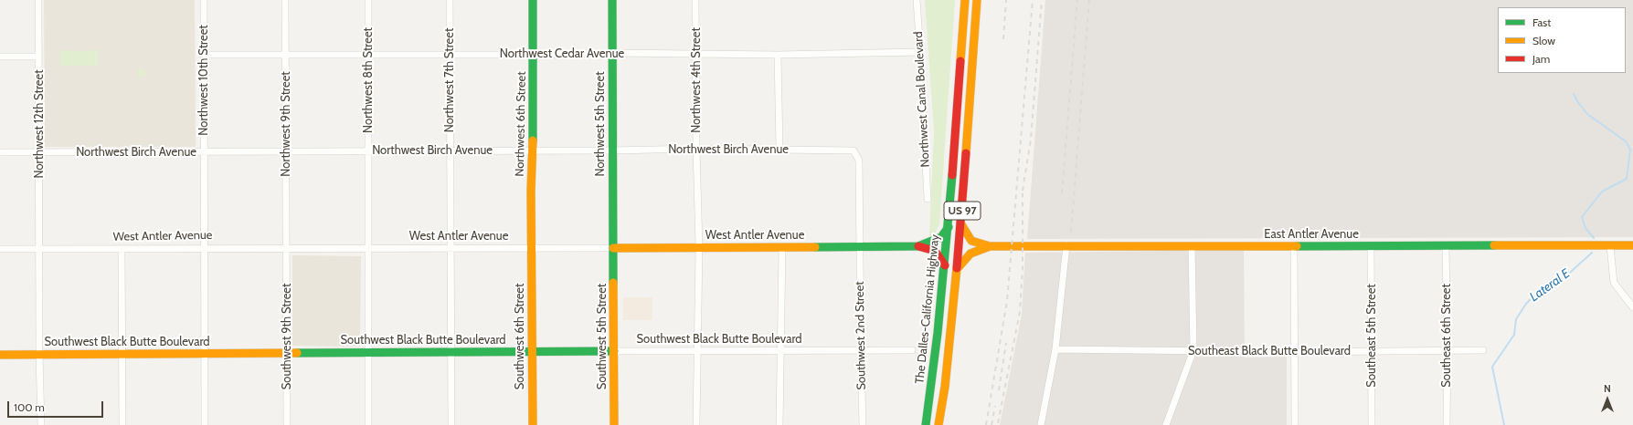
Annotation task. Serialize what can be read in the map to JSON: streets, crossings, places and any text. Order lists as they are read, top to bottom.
{
  "streets": {
    "main road": [
      "Northwest 6th Street",
      "Northwest 5th Street",
      "US 97",
      "East Antler Avenue",
      "West Antler Avenue",
      "The Dalles-California Highway",
      "Southwest 6th Street",
      "Southwest 5th Street",
      "Southwest Black Butte Boulevard"
    ],
    "street": [
      "Northwest Cedar Avenue",
      "Northwest 10th Street",
      "Northwest 8th Street",
      "Northwest 7th Street",
      "Northwest 4th Street",
      "Northwest Canal Boulevard",
      "Northwest 12th Street",
      "Northwest 9th Street",
      "Northwest Birch Avenue",
      "Southwest 2nd Street",
      "Southeast 5th Street",
      "Southeast 6th Street",
      "Southwest 9th Street",
      "Southeast Black Butte Boulevard"
    ]
  },
  "crossings": [
    ["Northwest Cedar Avenue", "Northwest 10th Street"],
    ["Northwest Cedar Avenue", "Northwest 8th Street"],
    ["Northwest Cedar Avenue", "Northwest 7th Street"],
    ["Northwest Cedar Avenue", "Northwest 4th Street"],
    ["Northwest Cedar Avenue", "Northwest Canal Boulevard"],
    ["Northwest Cedar Avenue", "Northwest 9th Street"],
    ["Northwest Cedar Avenue", "Northwest 6th Street"],
    ["Northwest Cedar Avenue", "Northwest 5th Street"],
    ["Northwest 10th Street", "Northwest Birch Avenue"],
    ["Northwest 10th Street", "West Antler Avenue"],
    ["Northwest 10th Street", "Southwest Black Butte Boulevard"],
    ["Northwest 8th Street", "Northwest Birch Avenue"],
    ["Northwest 8th Street", "West Antler Avenue"],
    ["Northwest 8th Street", "Southwest Black Butte Boulevard"],
    ["Northwest 7th Street", "Northwest Birch Avenue"],
    ["Northwest 7th Street", "West Antler Avenue"],
    ["Northwest 7th Street", "Southwest Black Butte Boulevard"],
    ["Northwest 4th Street", "Northwest Birch Avenue"],
    ["Northwest 4th Street", "West Antler Avenue"],
    ["Northwest 4th Street", "Southwest Black Butte Boulevard"],
    ["Northwest 12th Street", "Northwest Birch Avenue"],
    ["Northwest 12th Street", "West Antler Avenue"],
    ["Northwest 12th Street", "Southwest Black Butte Boulevard"],
    ["Northwest 9th Street", "Northwest Birch Avenue"],
    ["Northwest 9th Street", "West Antler Avenue"],
    ["Northwest 9th Street", "Southwest 9th Street"],
    ["Northwest 6th Street", "Northwest Birch Avenue"],
    ["Northwest 6th Street", "West Antler Avenue"],
    ["Northwest 6th Street", "Southwest 6th Street"],
    ["Northwest 5th Street", "Northwest Birch Avenue"],
    ["Northwest 5th Street", "West Antler Avenue"],
    ["Northwest 5th Street", "Southwest 5th Street"],
    ["Northwest Birch Avenue", "Southwest 2nd Street"],
    ["East Antler Avenue", "Southeast 5th Street"],
    ["East Antler Avenue", "Southeast 6th Street"],
    ["West Antler Avenue", "Southwest 2nd Street"],
    ["West Antler Avenue", "Southwest 9th Street"],
    ["West Antler Avenue", "Southwest 6th Street"],
    ["West Antler Avenue", "Southwest 5th Street"],
    ["Southwest 2nd Street", "Southwest Black Butte Boulevard"],
    ["Southeast 5th Street", "Southeast Black Butte Boulevard"],
    ["Southeast 6th Street", "Southeast Black Butte Boulevard"],
    ["Southwest 9th Street", "Southwest Black Butte Boulevard"],
    ["Southwest 6th Street", "Southwest Black Butte Boulevard"],
    ["Southwest 5th Street", "Southwest Black Butte Boulevard"]
  ],
  "water": ["Lateral E"],
  "legend": ["Fast", "Slow", "Jam"],
  "scale_bar": "100 m",
  "north": "top"
}
